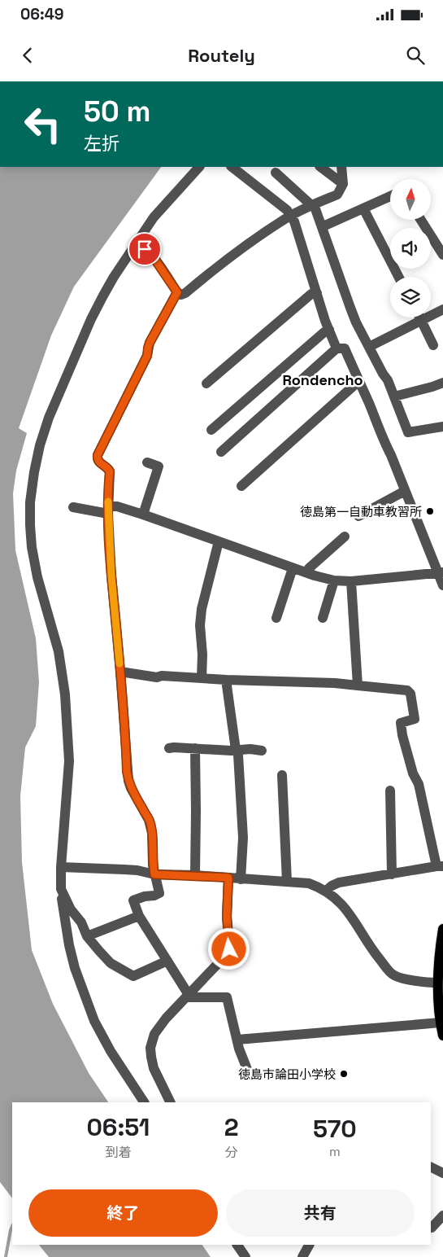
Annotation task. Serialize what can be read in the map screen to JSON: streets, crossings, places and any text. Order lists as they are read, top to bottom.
{
  "districts": ["Rondencho"],
  "places": ["徳島第一自動車教習所", "徳島市論田小学校"],
  "north": "top",
  "page": {
    "status": "06:49",
    "header": "Routely",
    "turn": ["50 m", "左折"],
    "eta": [
      "06:51",
      "到着",
      "2",
      "分",
      "570",
      "m"
    ],
    "buttons": ["終了", "共有"]
  }
}
